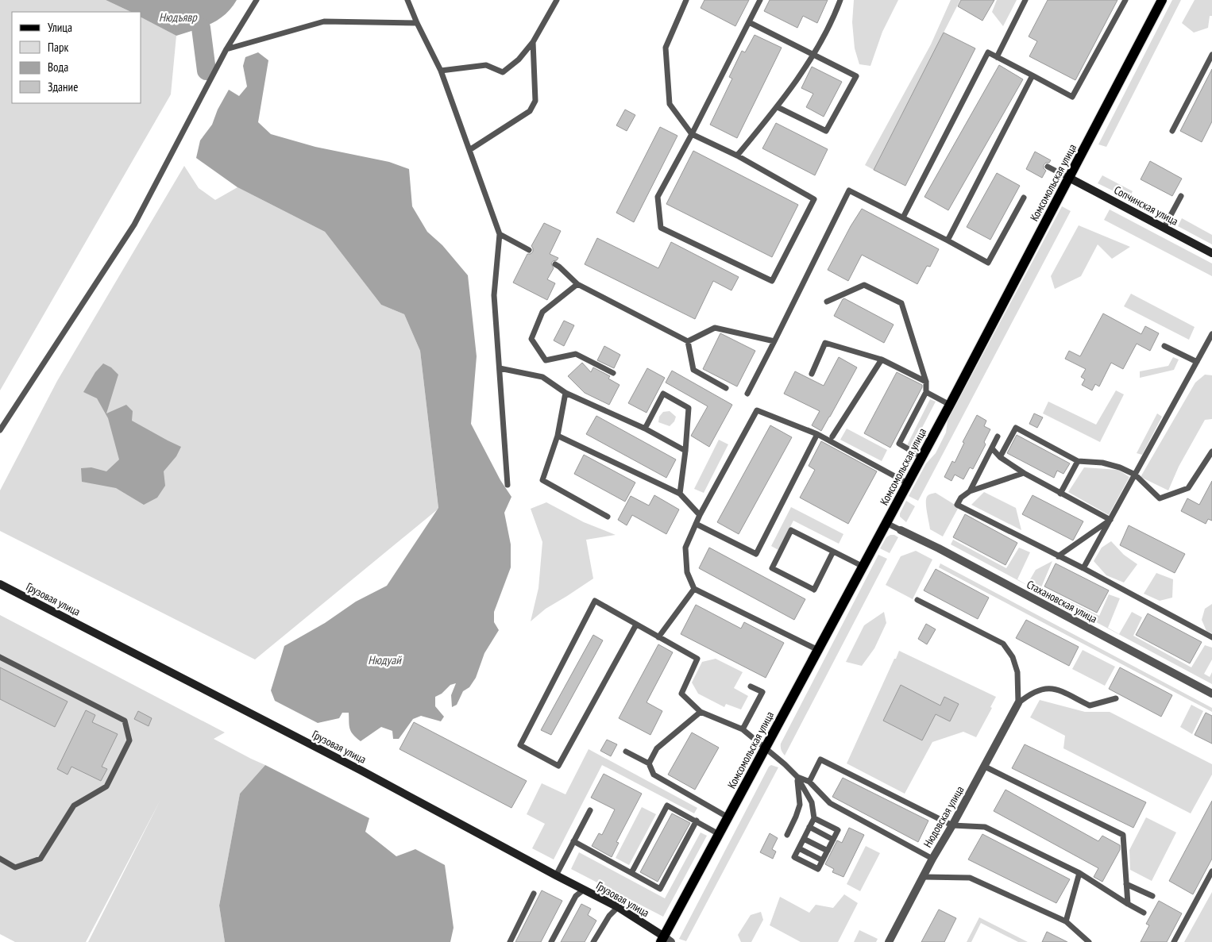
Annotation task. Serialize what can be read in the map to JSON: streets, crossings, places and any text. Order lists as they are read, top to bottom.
{
  "streets": {
    "main road": ["Комсомольская улица", "Сопчинская улица", "Грузовая улица"],
    "street": ["Стахановская улица", "Нюдовская улица"]
  },
  "crossings": [
    ["Комсомольская улица", "Сопчинская улица"],
    ["Комсомольская улица", "Грузовая улица"]
  ],
  "water": ["Нюдъявр", "Нюдуай"],
  "legend": [
    "Улица",
    "Парк",
    "Вода",
    "Здание"
  ]
}
